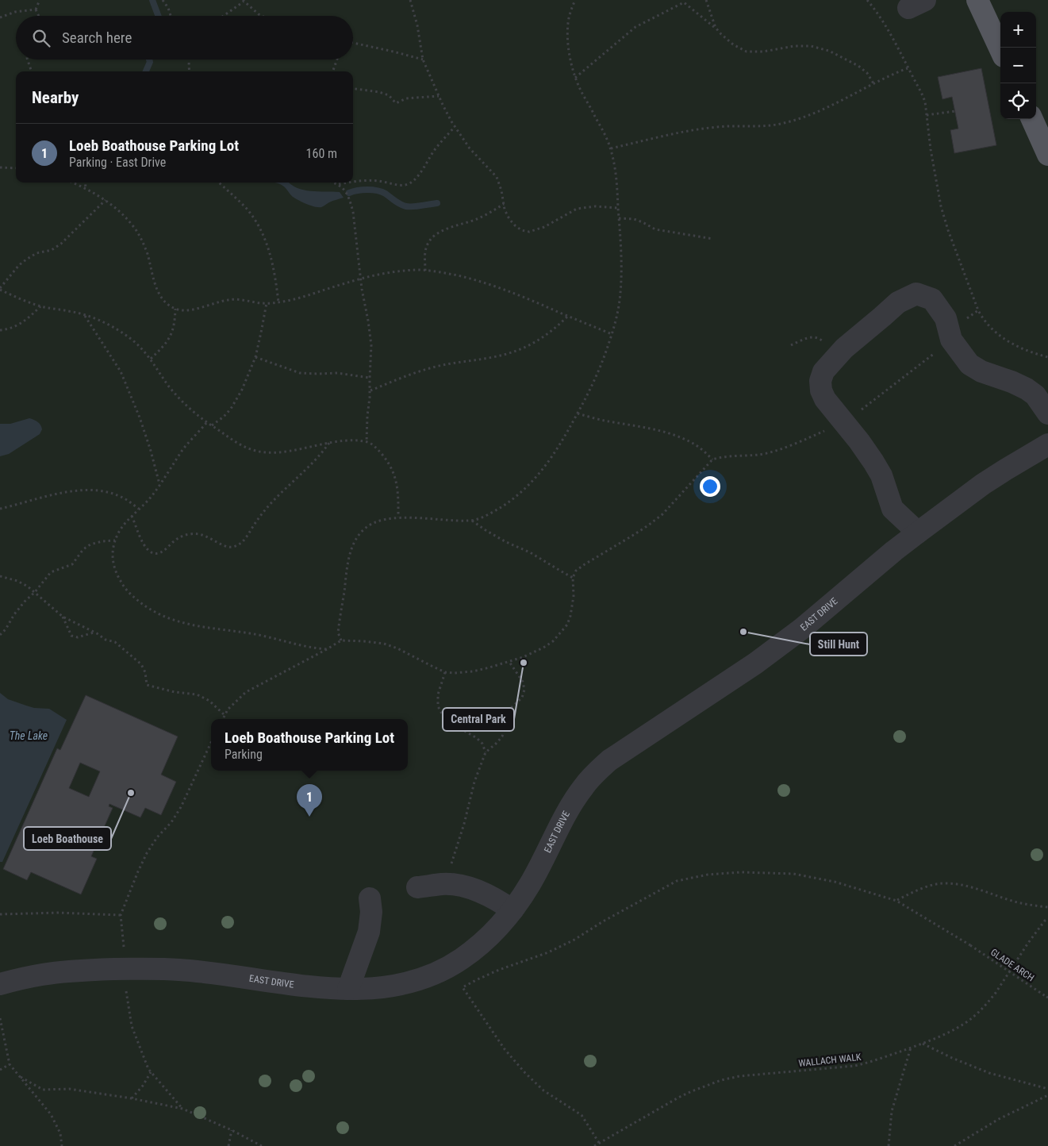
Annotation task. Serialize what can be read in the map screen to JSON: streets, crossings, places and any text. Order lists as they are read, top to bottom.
{
  "streets": {
    "street": ["EAST DRIVE"],
    "path": ["GLADE ARCH", "WALLACH WALK"]
  },
  "crossings": [
    ["GLADE ARCH", "WALLACH WALK"]
  ],
  "water": ["The Lake"],
  "places": ["Still Hunt", "Central Park", "Loeb Boathouse"],
  "page": {
    "map_buttons": ["+", "−"],
    "search": "Search here",
    "heading": "Nearby",
    "list": [
      {
        "mark": "1",
        "name": "Loeb Boathouse Parking Lot",
        "note": "Parking · East Drive",
        "value": "160 m"
      }
    ],
    "popup": ["Loeb Boathouse Parking Lot", "Parking"],
    "pins": "1"
  }
}
